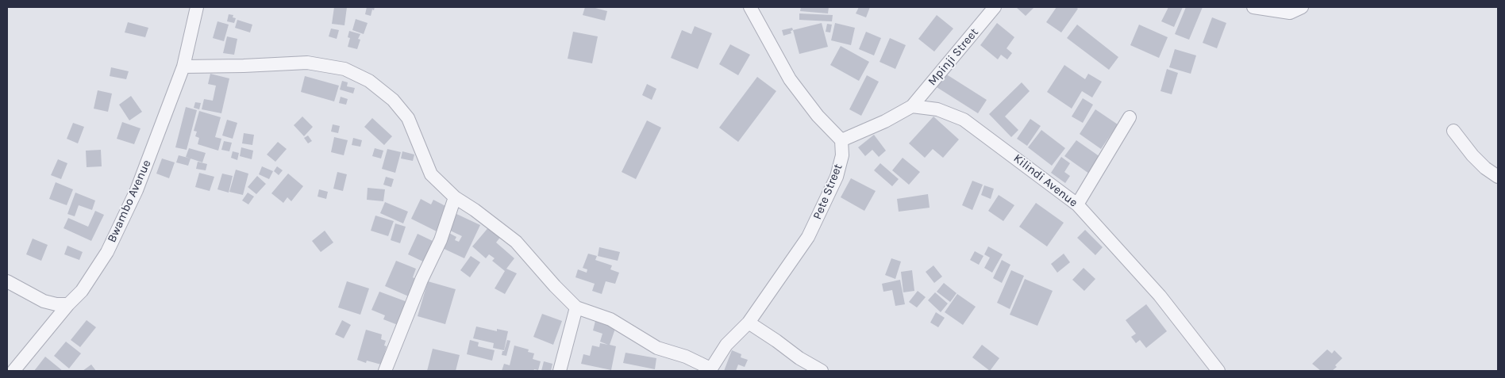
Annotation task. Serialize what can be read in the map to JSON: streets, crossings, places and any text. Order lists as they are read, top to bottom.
{
  "streets": {
    "street": [
      "Mpinji Street",
      "Kilindi Avenue",
      "Pete Street",
      "Bwambo Avenue"
    ]
  },
  "crossings": [
    ["Mpinji Street", "Kilindi Avenue"]
  ]
}
